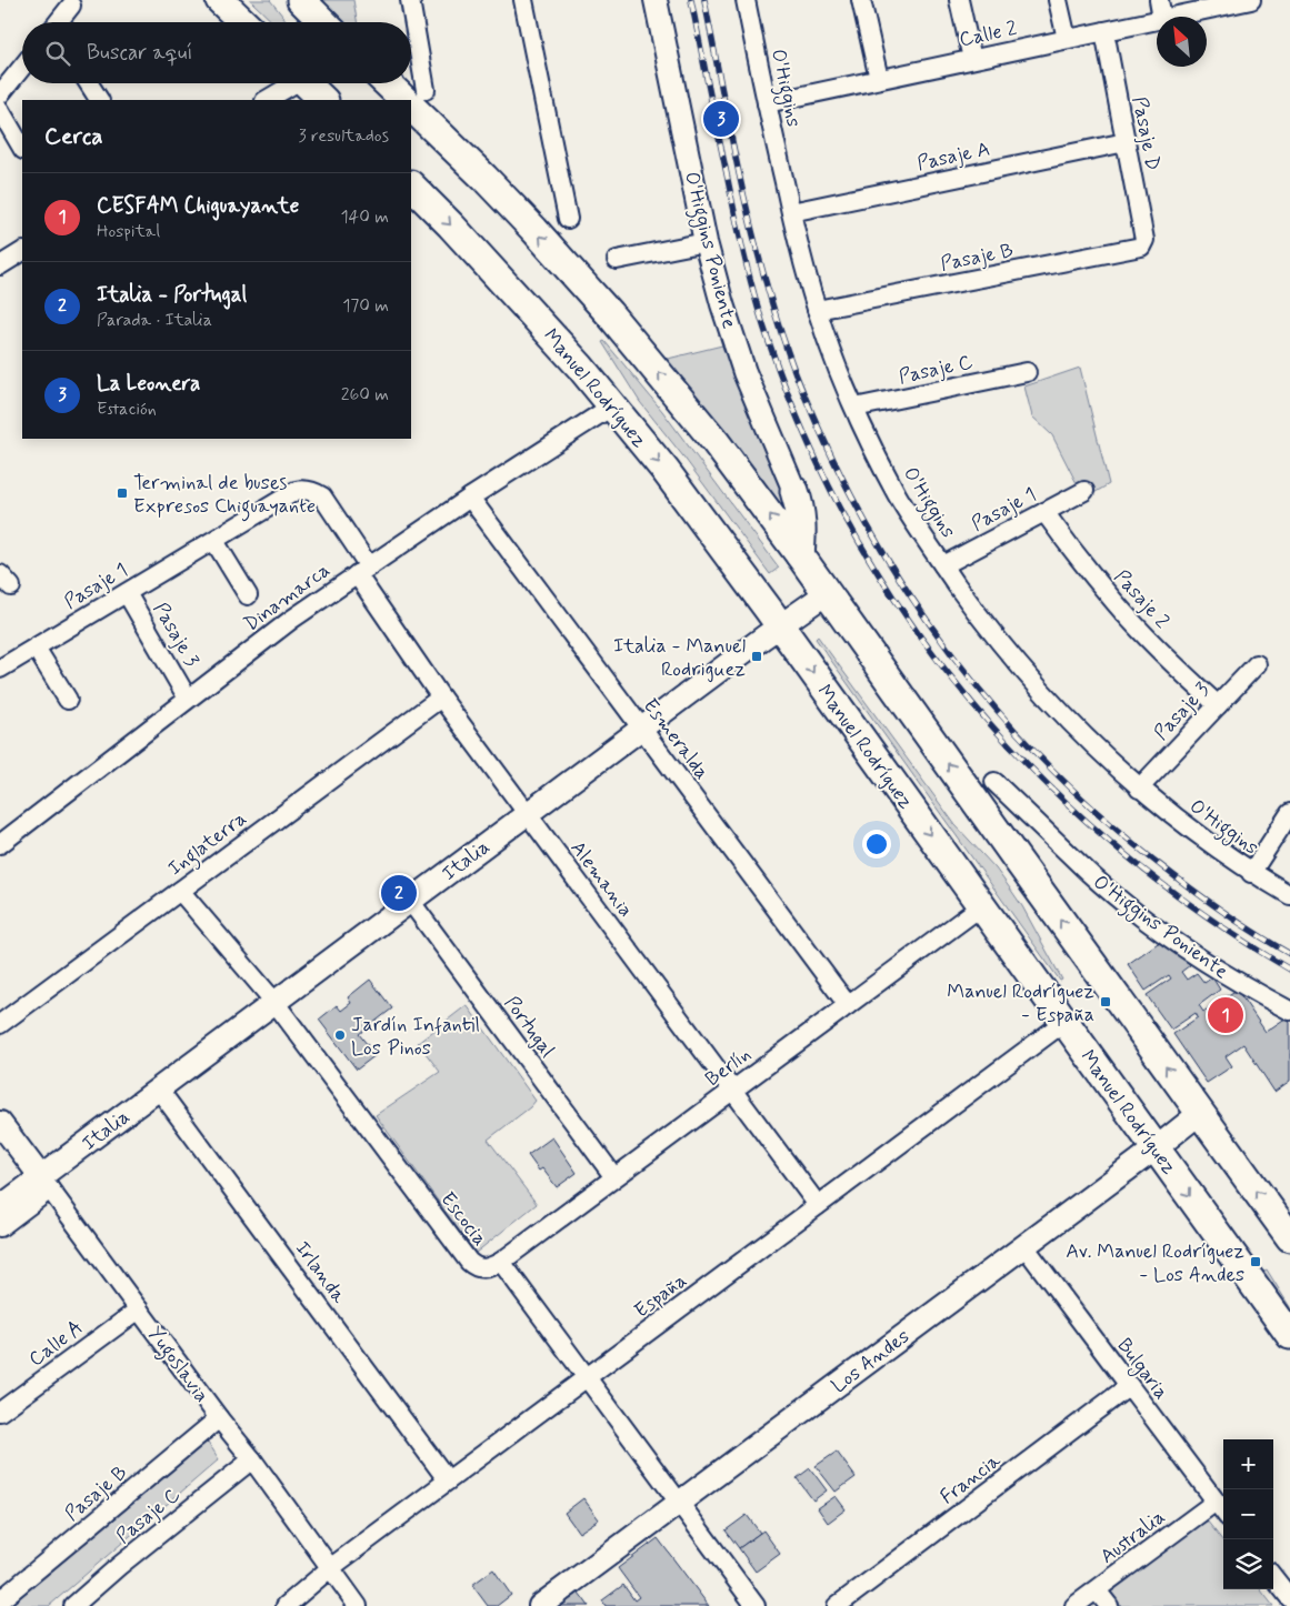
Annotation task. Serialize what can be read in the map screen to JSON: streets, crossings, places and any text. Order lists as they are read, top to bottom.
{
  "streets": {
    "main road": ["Manuel Rodríguez"],
    "street": [
      "Calle 2",
      "O'Higgins",
      "Pasaje D",
      "Pasaje A",
      "O'Higgins Poniente",
      "Pasaje B",
      "Pasaje C",
      "Pasaje 1",
      "Dinamarca",
      "Pasaje 2",
      "Pasaje 3",
      "Esmeralda",
      "Inglaterra",
      "Italia",
      "Alemania",
      "Portugal",
      "Berlín",
      "Escocia",
      "Irlanda",
      "España",
      "Calle A",
      "Los Andes",
      "Yugoslavia",
      "Bulgaria",
      "Francia",
      "Australia"
    ]
  },
  "crossings": [
    ["Calle 2", "O'Higgins"],
    ["Calle 2", "Pasaje D"],
    ["O'Higgins", "Pasaje A"],
    ["O'Higgins", "Pasaje B"],
    ["O'Higgins", "Pasaje C"],
    ["O'Higgins", "Pasaje 1"],
    ["O'Higgins", "Pasaje 3"],
    ["Pasaje D", "Pasaje A"],
    ["Pasaje D", "Pasaje B"],
    ["Pasaje B", "Yugoslavia"],
    ["Pasaje C", "Yugoslavia"],
    ["Manuel Rodríguez", "Dinamarca"],
    ["Manuel Rodríguez", "Italia"],
    ["Manuel Rodríguez", "Berlín"],
    ["Manuel Rodríguez", "España"],
    ["Manuel Rodríguez", "Los Andes"],
    ["Pasaje 1", "Dinamarca"],
    ["Pasaje 1", "Pasaje 2"],
    ["Pasaje 1", "Pasaje 3"],
    ["Pasaje 1", "Alemania"],
    ["Dinamarca", "Pasaje 3"],
    ["Dinamarca", "Esmeralda"],
    ["Dinamarca", "Alemania"],
    ["Pasaje 2", "Pasaje 3"],
    ["Esmeralda", "Italia"],
    ["Esmeralda", "Berlín"],
    ["Inglaterra", "Alemania"],
    ["Inglaterra", "Escocia"],
    ["Italia", "Alemania"],
    ["Italia", "Portugal"],
    ["Italia", "Escocia"],
    ["Italia", "Irlanda"],
    ["Italia", "Yugoslavia"],
    ["Alemania", "Berlín"],
    ["Alemania", "España"],
    ["Portugal", "Berlín"],
    ["Berlín", "Escocia"],
    ["Escocia", "España"],
    ["Escocia", "Los Andes"],
    ["Irlanda", "España"],
    ["España", "Yugoslavia"],
    ["Calle A", "Yugoslavia"],
    ["Los Andes", "Bulgaria"],
    ["Bulgaria", "Francia"],
    ["Bulgaria", "Australia"]
  ],
  "places": {
    "transit": [
      "Terminal de buses Expresos Chiguayante",
      "Italia - Manuel Rodriguez",
      "Manuel Rodríguez - España",
      "Av. Manuel Rodríguez - Los Andes"
    ],
    "other": ["Jardín Infantil Los Pinos"]
  },
  "north": "top left",
  "page": {
    "search": "Buscar aquí",
    "pins": ["3", "2", "1"],
    "heading": ["Cerca", "3 resultados"],
    "list": [
      {
        "mark": "1",
        "name": "CESFAM Chiguayante",
        "note": "Hospital",
        "value": "140 m"
      },
      {
        "mark": "2",
        "name": "Italia - Portugal",
        "note": "Parada · Italia",
        "value": "170 m"
      },
      {
        "mark": "3",
        "name": "La Leonera",
        "note": "Estación",
        "value": "260 m"
      }
    ],
    "map_buttons": ["+", "−"]
  }
}
